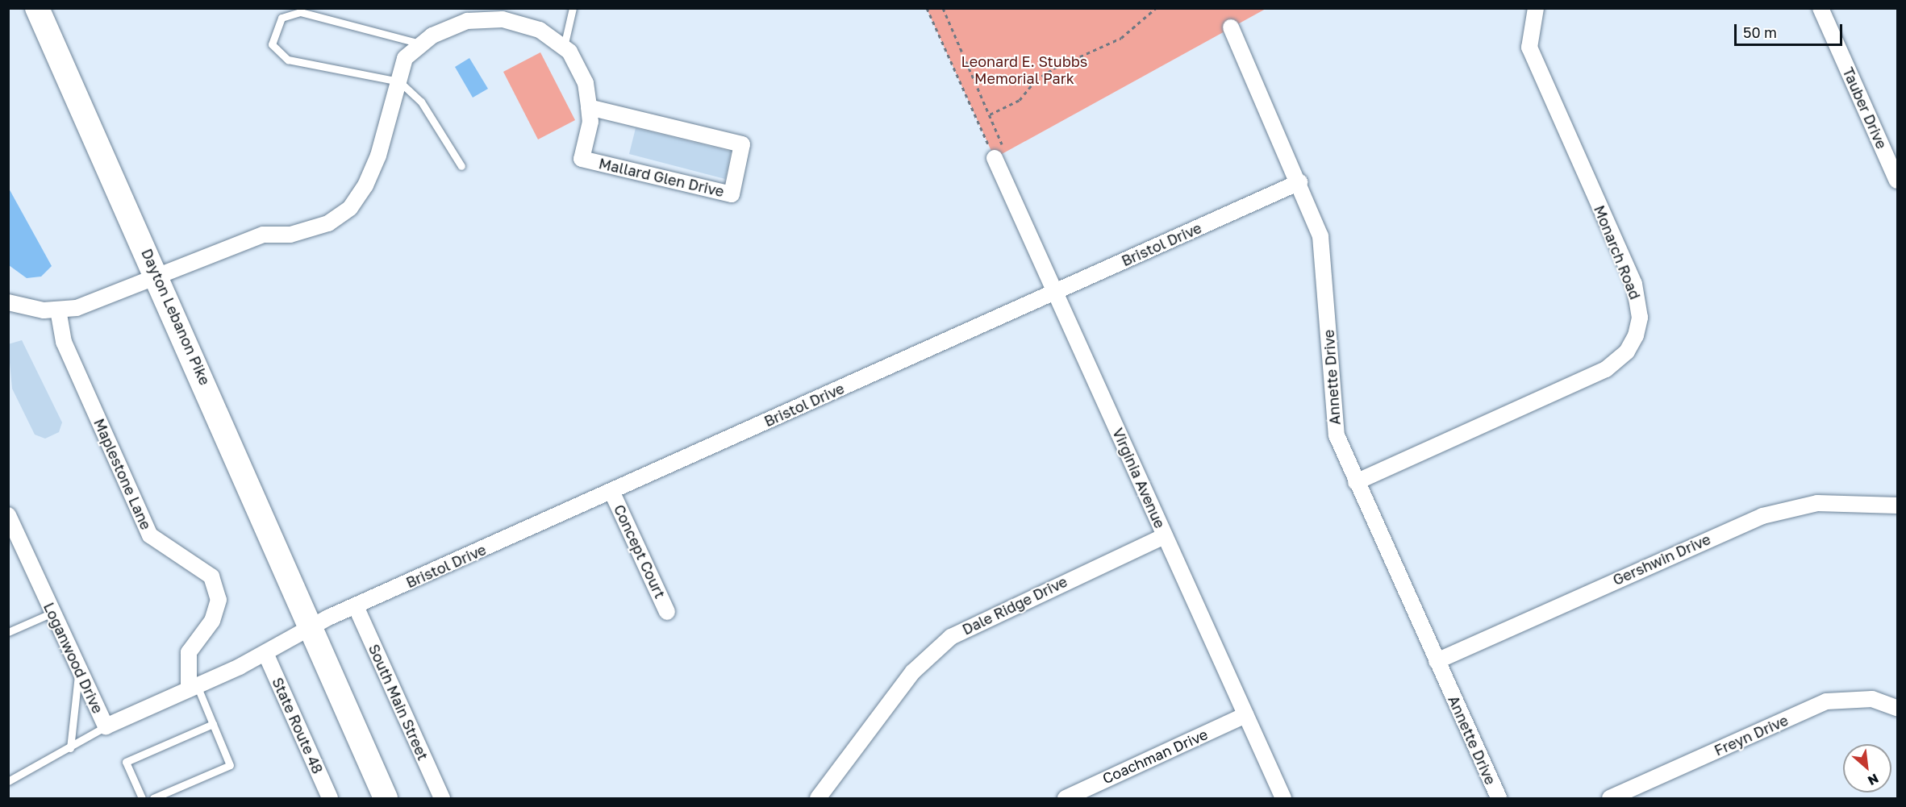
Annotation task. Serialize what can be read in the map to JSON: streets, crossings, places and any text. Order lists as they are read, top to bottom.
{
  "streets": {
    "main road": ["Dayton Lebanon Pike"],
    "street": [
      "Tauber Drive",
      "Mallard Glen Drive",
      "Bristol Drive",
      "Monarch Road",
      "Annette Drive",
      "Maplestone Lane",
      "Virginia Avenue",
      "Concept Court",
      "Gershwin Drive",
      "Dale Ridge Drive",
      "Loganwood Drive",
      "South Main Street",
      "State Route 48",
      "Freyn Drive",
      "Coachman Drive"
    ]
  },
  "crossings": [
    ["Mallard Glen Drive", "Dayton Lebanon Pike"],
    ["Mallard Glen Drive", "Maplestone Lane"],
    ["Bristol Drive", "Dayton Lebanon Pike"],
    ["Bristol Drive", "Annette Drive"],
    ["Bristol Drive", "Virginia Avenue"],
    ["Bristol Drive", "Concept Court"],
    ["Bristol Drive", "Loganwood Drive"],
    ["Bristol Drive", "South Main Street"],
    ["Monarch Road", "Annette Drive"],
    ["Dayton Lebanon Pike", "Loganwood Drive"],
    ["Annette Drive", "Gershwin Drive"],
    ["Maplestone Lane", "Loganwood Drive"],
    ["Virginia Avenue", "Dale Ridge Drive"],
    ["Virginia Avenue", "Coachman Drive"],
    ["Loganwood Drive", "State Route 48"]
  ],
  "parks": ["Leonard E. Stubbs Memorial Park"],
  "scale_bar": "50 m",
  "north": "bottom right"
}
